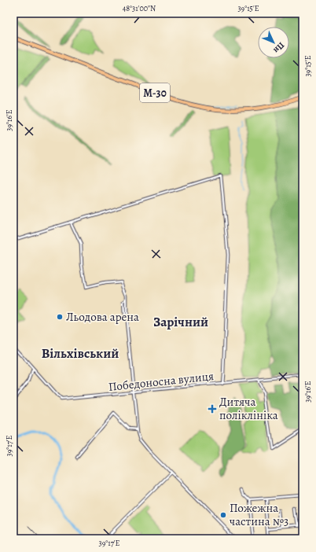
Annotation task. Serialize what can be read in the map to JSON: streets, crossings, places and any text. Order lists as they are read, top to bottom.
{
  "streets": {
    "highway": ["М-30"],
    "street": ["Победоносна вулиця"]
  },
  "districts": ["Зарічний", "Вільхівський"],
  "places": {
    "other": ["Льодова арена", "Пожежна частина №3"],
    "health": ["Дитяча поліклініка"]
  },
  "north": "bottom right",
  "coordinates": [
    "48°31'00\"N",
    "39°15'E",
    "39°16'E",
    "39°17'E"
  ]
}
